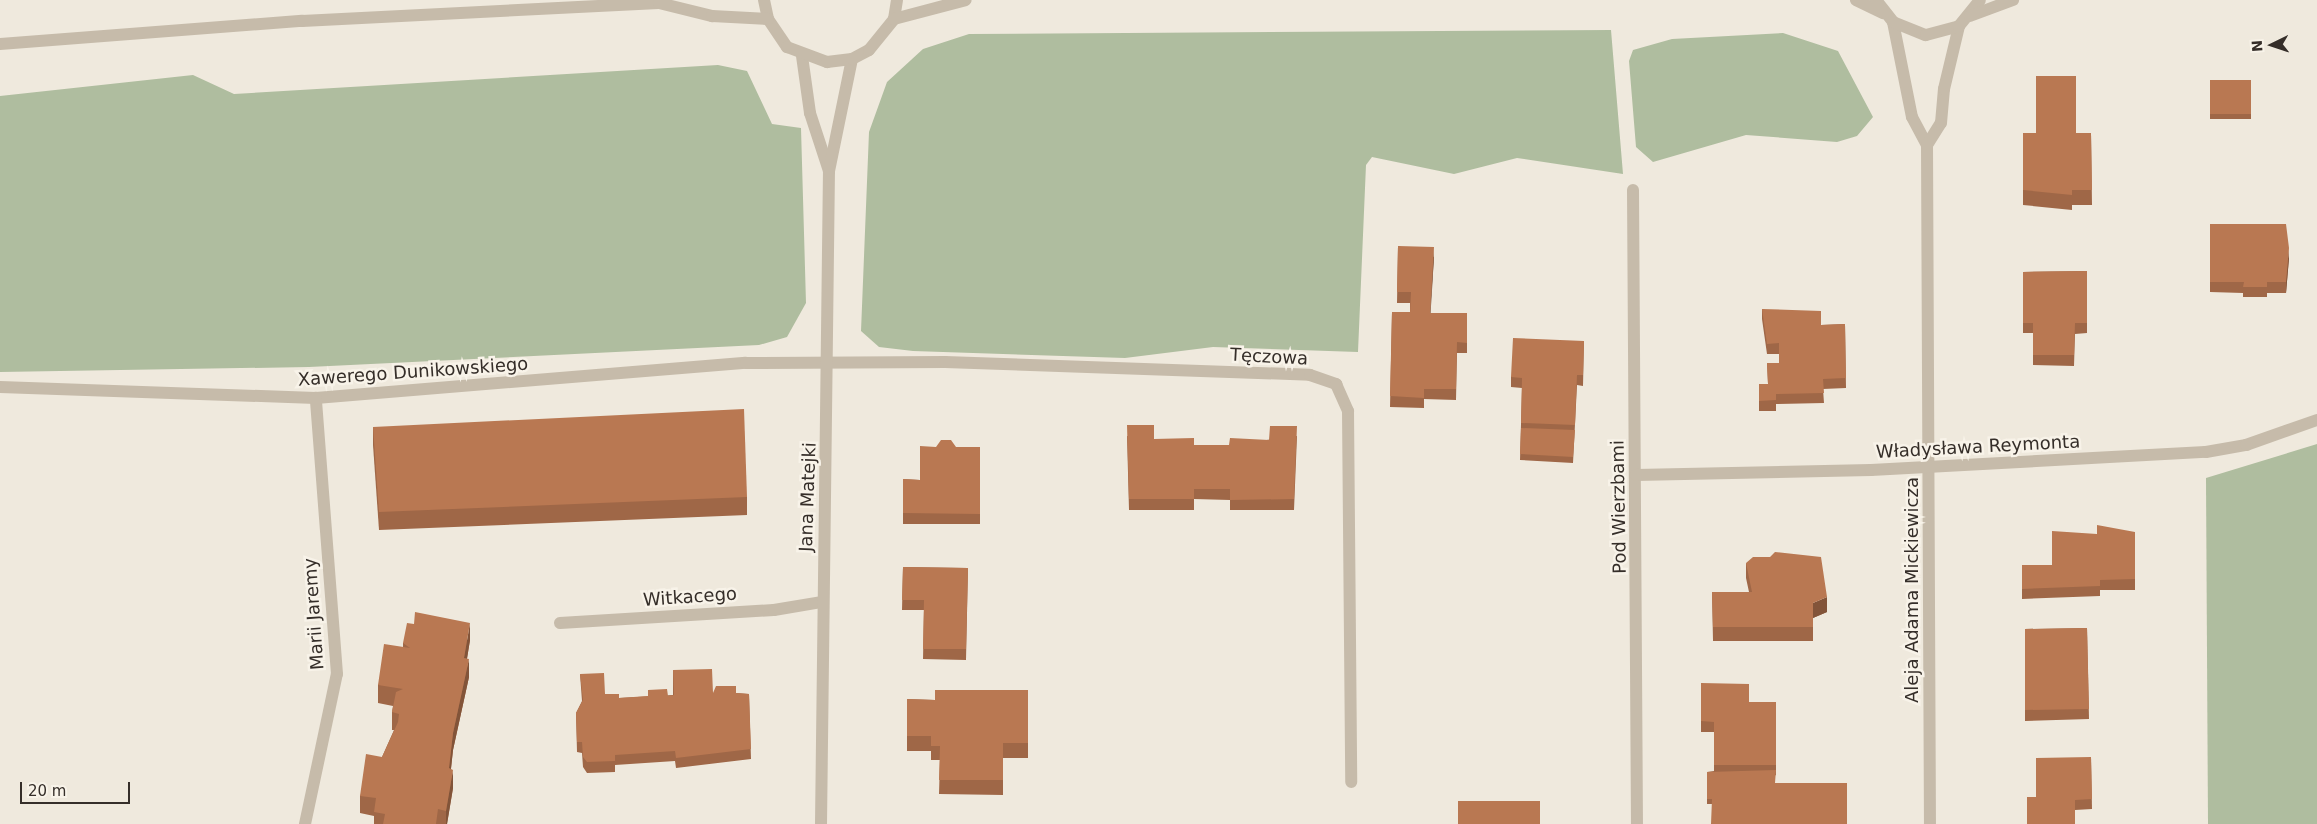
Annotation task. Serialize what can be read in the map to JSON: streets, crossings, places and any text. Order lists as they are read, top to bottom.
{
  "streets": {
    "street": [
      "Tęczowa",
      "Xawerego Dunikowskiego",
      "Władysława Reymonta",
      "Jana Matejki",
      "Pod Wierzbami",
      "Aleja Adama Mickiewicza",
      "Witkacego",
      "Marii Jaremy"
    ]
  },
  "crossings": [
    ["Tęczowa", "Xawerego Dunikowskiego"],
    ["Tęczowa", "Jana Matejki"],
    ["Xawerego Dunikowskiego", "Jana Matejki"],
    ["Xawerego Dunikowskiego", "Marii Jaremy"],
    ["Władysława Reymonta", "Pod Wierzbami"],
    ["Władysława Reymonta", "Aleja Adama Mickiewicza"],
    ["Jana Matejki", "Witkacego"]
  ],
  "scale_bar": "20 m",
  "north": "left"
}
